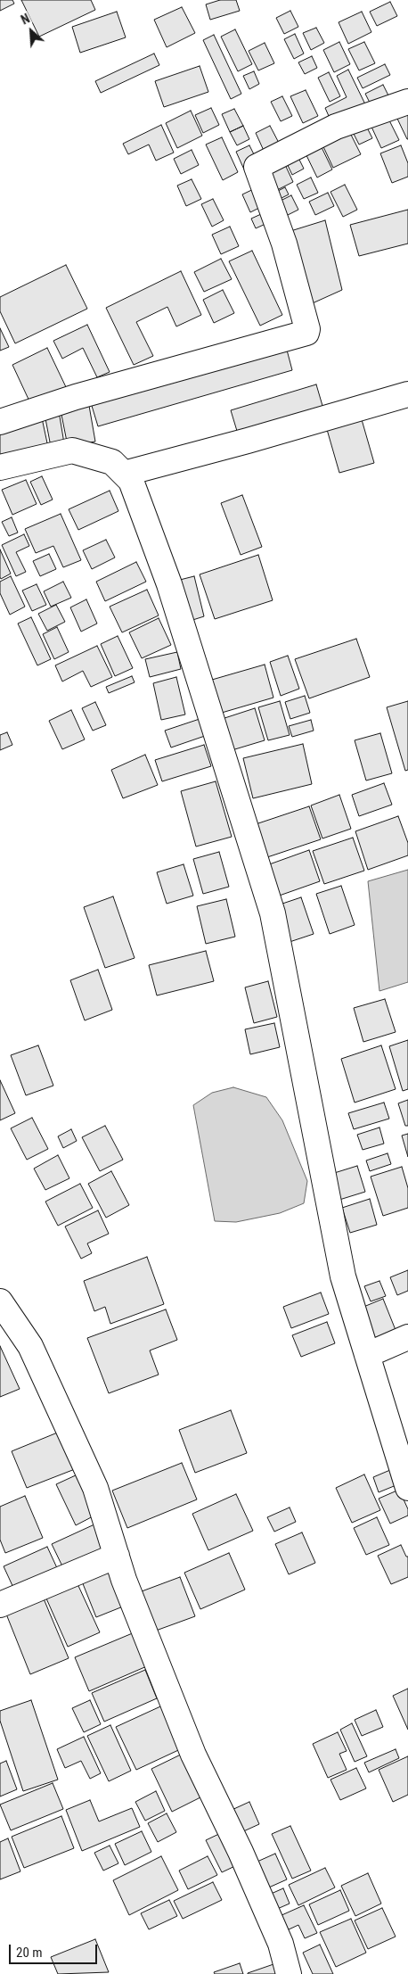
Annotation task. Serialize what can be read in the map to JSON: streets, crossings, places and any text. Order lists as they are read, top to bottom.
{
  "scale_bar": "20 m",
  "north": "top left"
}
